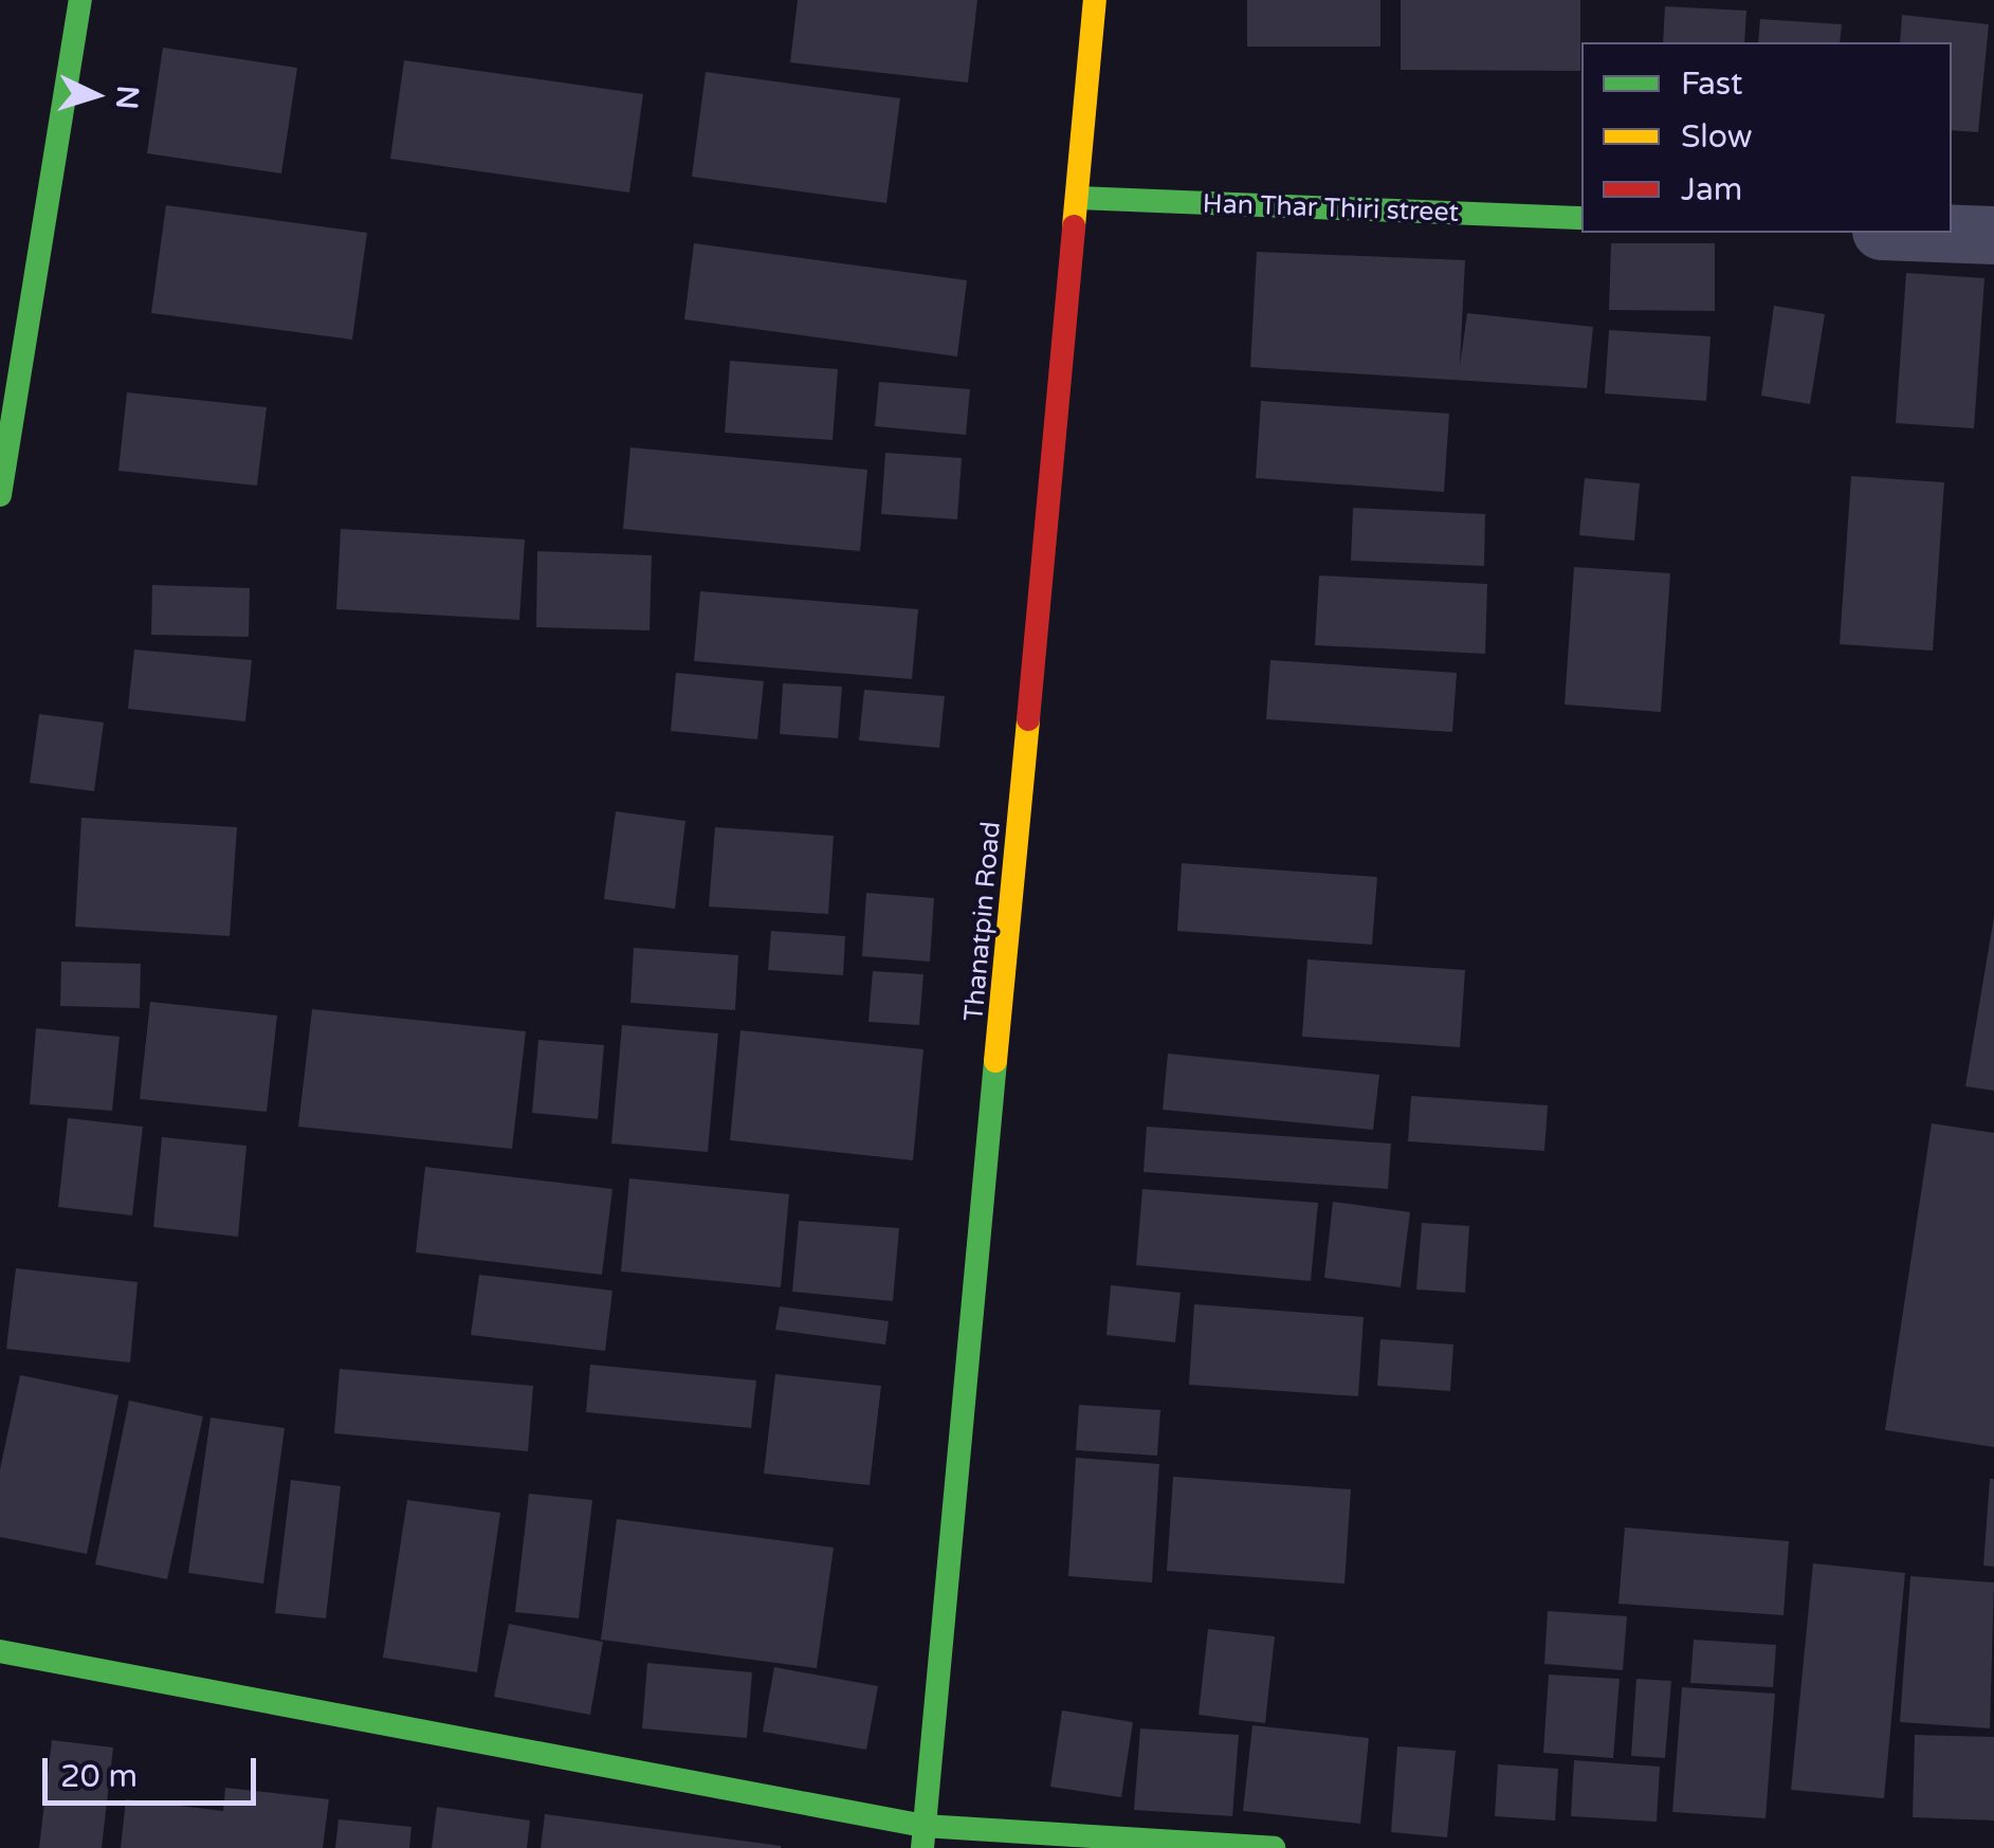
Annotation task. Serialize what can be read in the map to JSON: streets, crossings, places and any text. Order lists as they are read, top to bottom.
{
  "streets": {
    "street": ["Han Thar Thiri street", "Thanatpin Road"]
  },
  "crossings": [
    ["Han Thar Thiri street", "Thanatpin Road"]
  ],
  "legend": ["Fast", "Slow", "Jam"],
  "scale_bar": "20 m",
  "north": "right"
}
